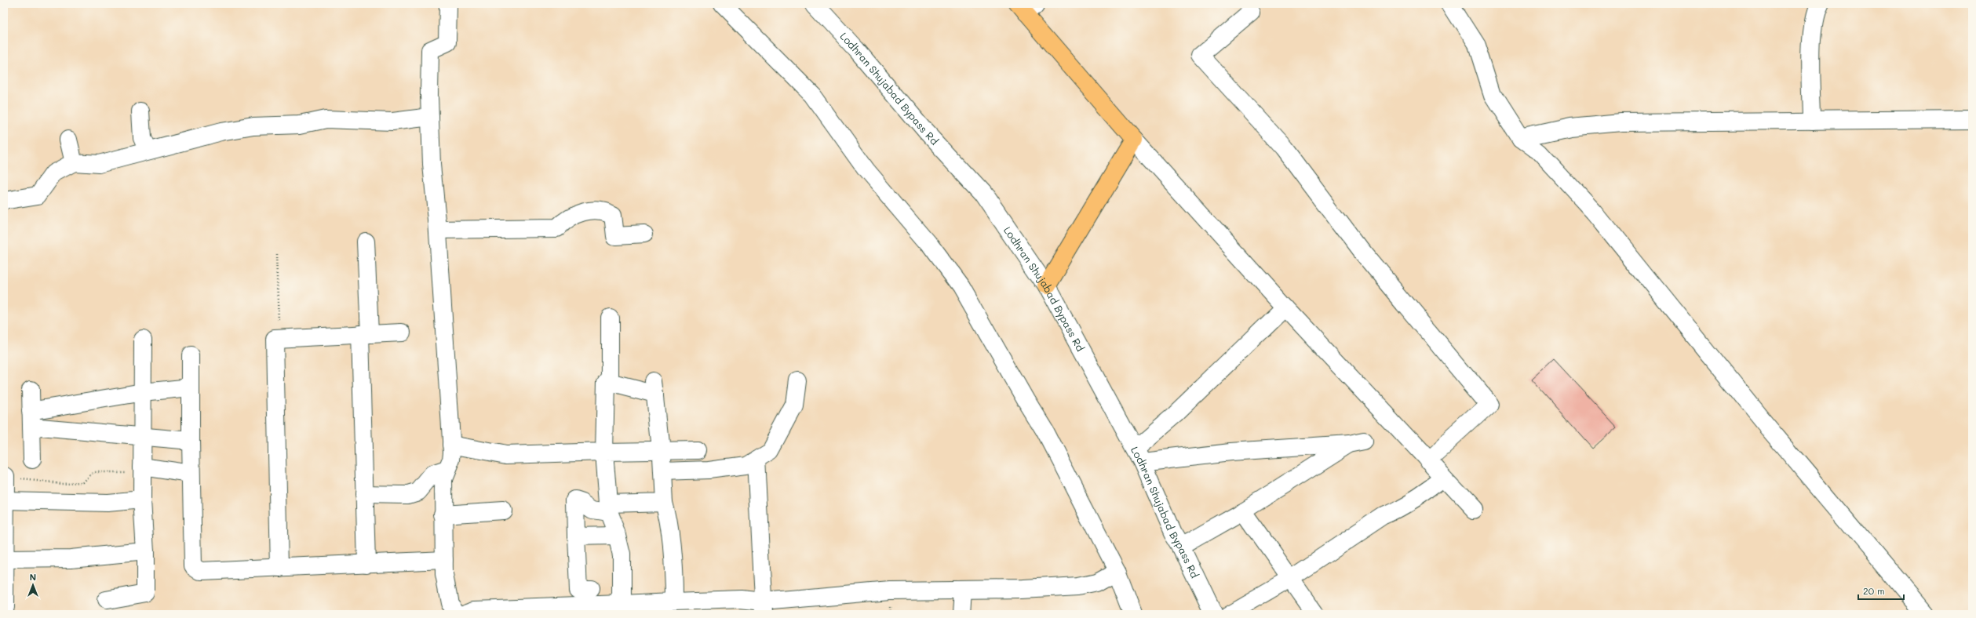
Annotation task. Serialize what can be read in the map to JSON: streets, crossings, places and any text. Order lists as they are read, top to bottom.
{
  "streets": {
    "street": ["Lodhran Shujabad Bypass Rd"]
  },
  "scale_bar": "20 m",
  "north": "top"
}
